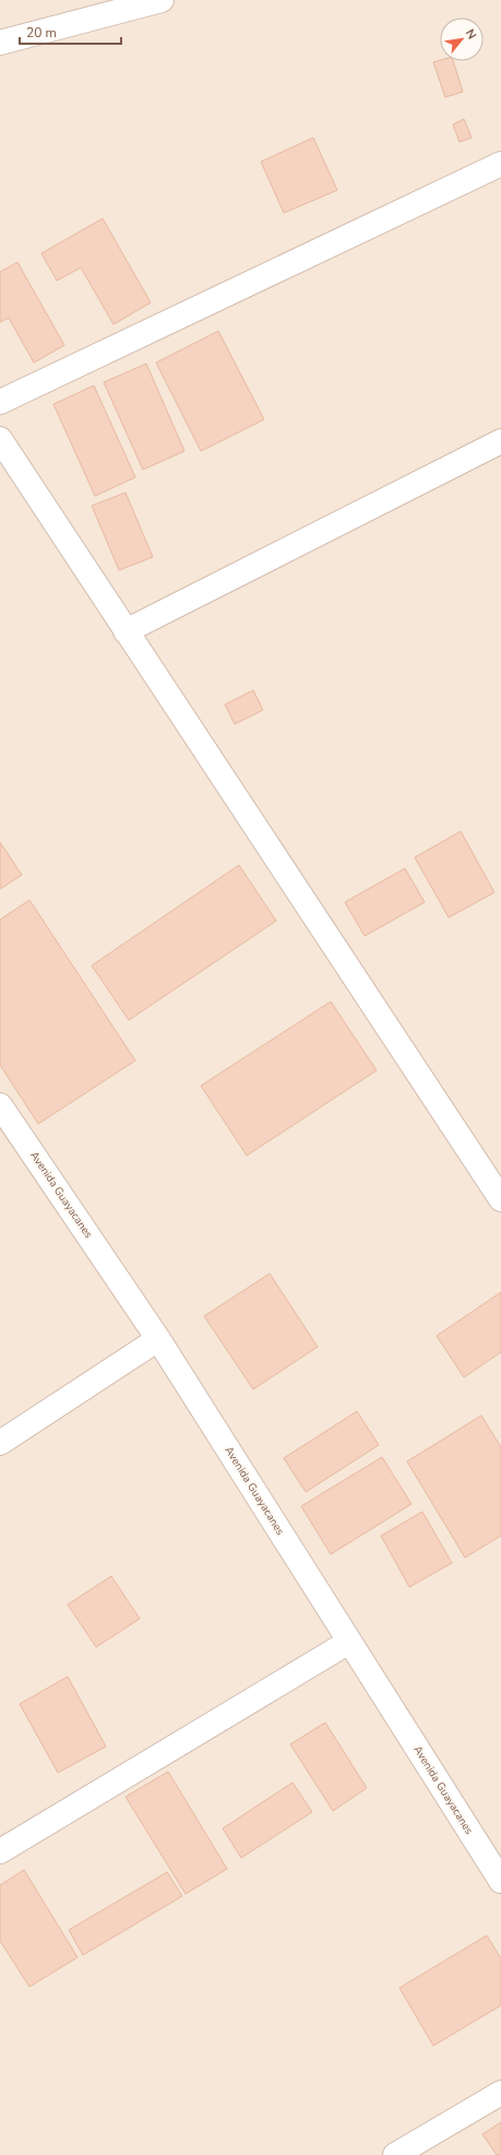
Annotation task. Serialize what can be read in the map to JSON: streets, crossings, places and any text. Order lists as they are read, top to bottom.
{
  "streets": {
    "street": ["Avenida Guayacanes"]
  },
  "scale_bar": "20 m",
  "north": "top right"
}
